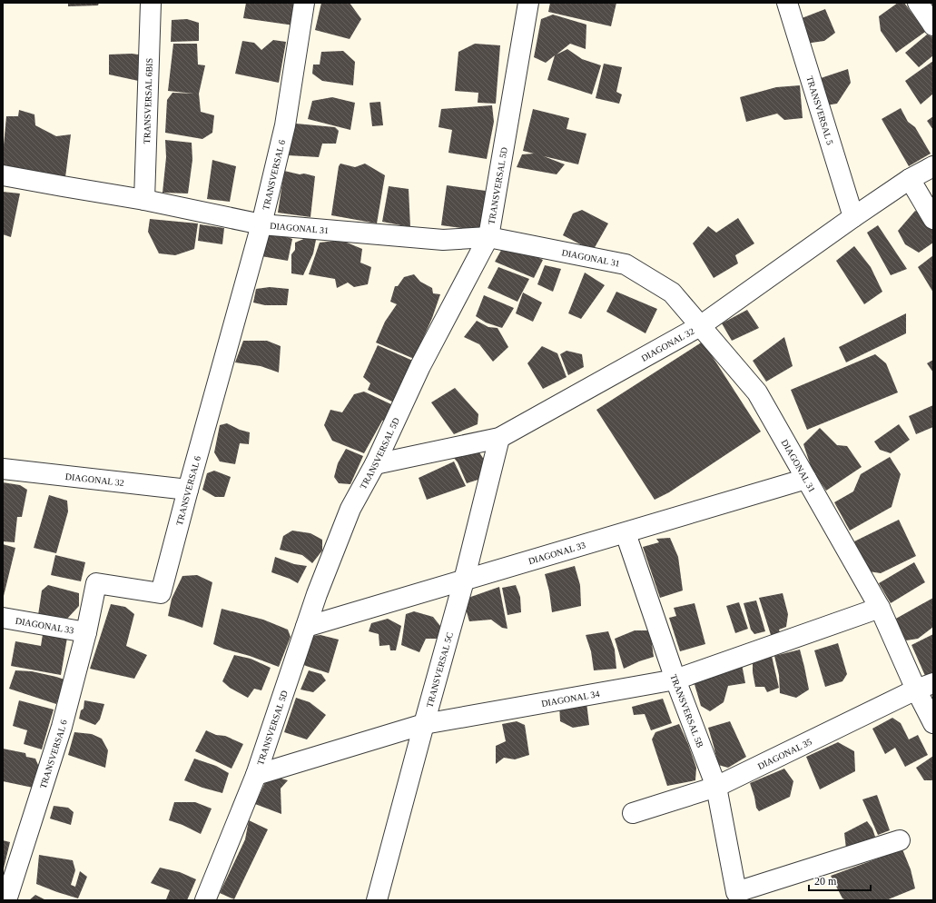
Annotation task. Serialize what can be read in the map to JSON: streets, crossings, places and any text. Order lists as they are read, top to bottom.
{
  "streets": {
    "street": [
      "TRANSVERSAL 6BIS",
      "TRANSVERSAL 5",
      "TRANSVERSAL 6",
      "TRANSVERSAL 5D",
      "DIAGONAL 31",
      "DIAGONAL 32",
      "DIAGONAL 33",
      "TRANSVERSAL 5C",
      "DIAGONAL 34",
      "TRANSVERSAL 5B",
      "DIAGONAL 35"
    ]
  },
  "crossings": [
    ["TRANSVERSAL 6BIS", "DIAGONAL 31"],
    ["TRANSVERSAL 5", "DIAGONAL 32"],
    ["TRANSVERSAL 6", "DIAGONAL 31"],
    ["TRANSVERSAL 6", "DIAGONAL 32"],
    ["TRANSVERSAL 6", "DIAGONAL 33"],
    ["TRANSVERSAL 5D", "DIAGONAL 31"],
    ["TRANSVERSAL 5D", "DIAGONAL 32"],
    ["TRANSVERSAL 5D", "DIAGONAL 33"],
    ["TRANSVERSAL 5D", "DIAGONAL 34"],
    ["DIAGONAL 31", "DIAGONAL 32"],
    ["DIAGONAL 31", "DIAGONAL 33"],
    ["DIAGONAL 31", "DIAGONAL 34"],
    ["DIAGONAL 31", "DIAGONAL 35"],
    ["DIAGONAL 32", "TRANSVERSAL 5C"],
    ["DIAGONAL 33", "TRANSVERSAL 5C"],
    ["DIAGONAL 33", "TRANSVERSAL 5B"],
    ["TRANSVERSAL 5C", "DIAGONAL 34"],
    ["DIAGONAL 34", "TRANSVERSAL 5B"],
    ["TRANSVERSAL 5B", "DIAGONAL 35"]
  ],
  "scale_bar": "20 m"
}
